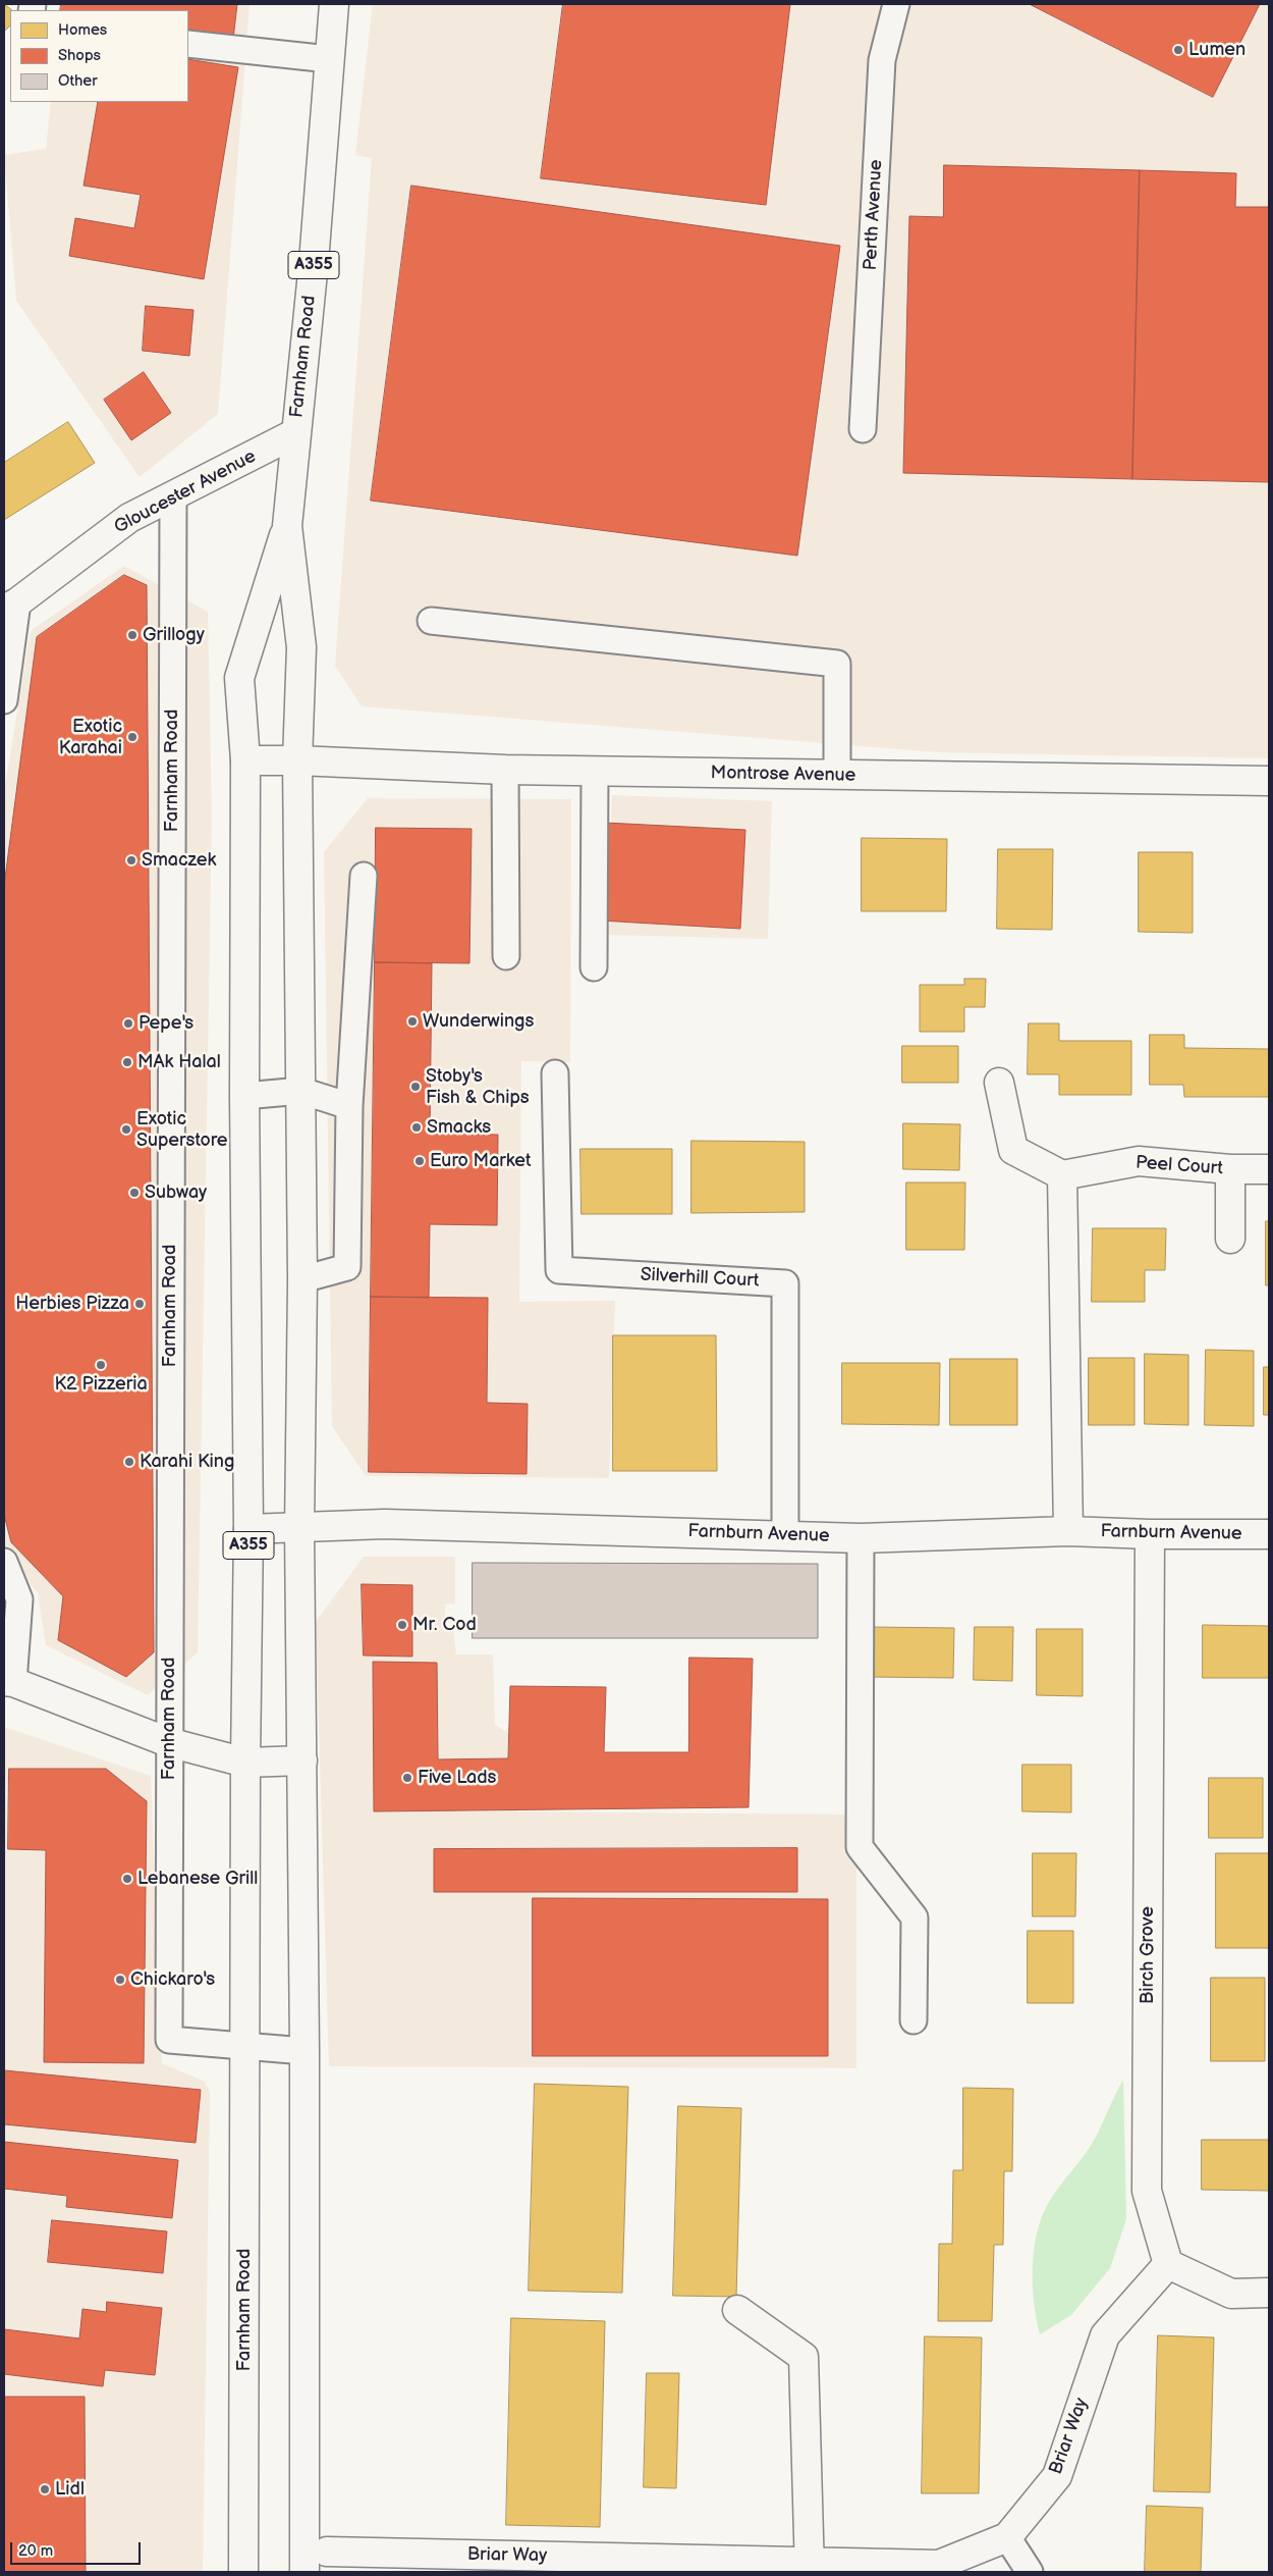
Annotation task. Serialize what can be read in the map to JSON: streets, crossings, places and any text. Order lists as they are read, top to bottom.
{
  "streets": {
    "street": [
      "A355",
      "Farnham Road",
      "Gloucester Avenue",
      "Montrose Avenue",
      "Peel Court",
      "Farnburn Avenue",
      "Birch Grove",
      "Briar Way"
    ],
    "lane": ["Perth Avenue", "Silverhill Court"]
  },
  "crossings": [
    ["Farnham Road", "Gloucester Avenue"],
    ["Farnham Road", "Montrose Avenue"],
    ["Farnham Road", "Farnburn Avenue"],
    ["Silverhill Court", "Farnburn Avenue"],
    ["Farnburn Avenue", "Birch Grove"],
    ["Birch Grove", "Briar Way"]
  ],
  "places": [
    "Lumen",
    "Grillogy",
    "Exotic Karahai",
    "Smaczek",
    "Wunderwings",
    "Pepe's",
    "MAk Halal",
    "Stoby's Fish & Chips",
    "Smacks",
    "Exotic Superstore",
    "Euro Market",
    "Subway",
    "Herbies Pizza",
    "K2 Pizzeria",
    "Karahi King",
    "Mr. Cod",
    "Five Lads",
    "Lebanese Grill",
    "Chickaro's",
    "Lidl"
  ],
  "legend": ["Homes", "Shops", "Other"],
  "scale_bar": "20 m"
}
